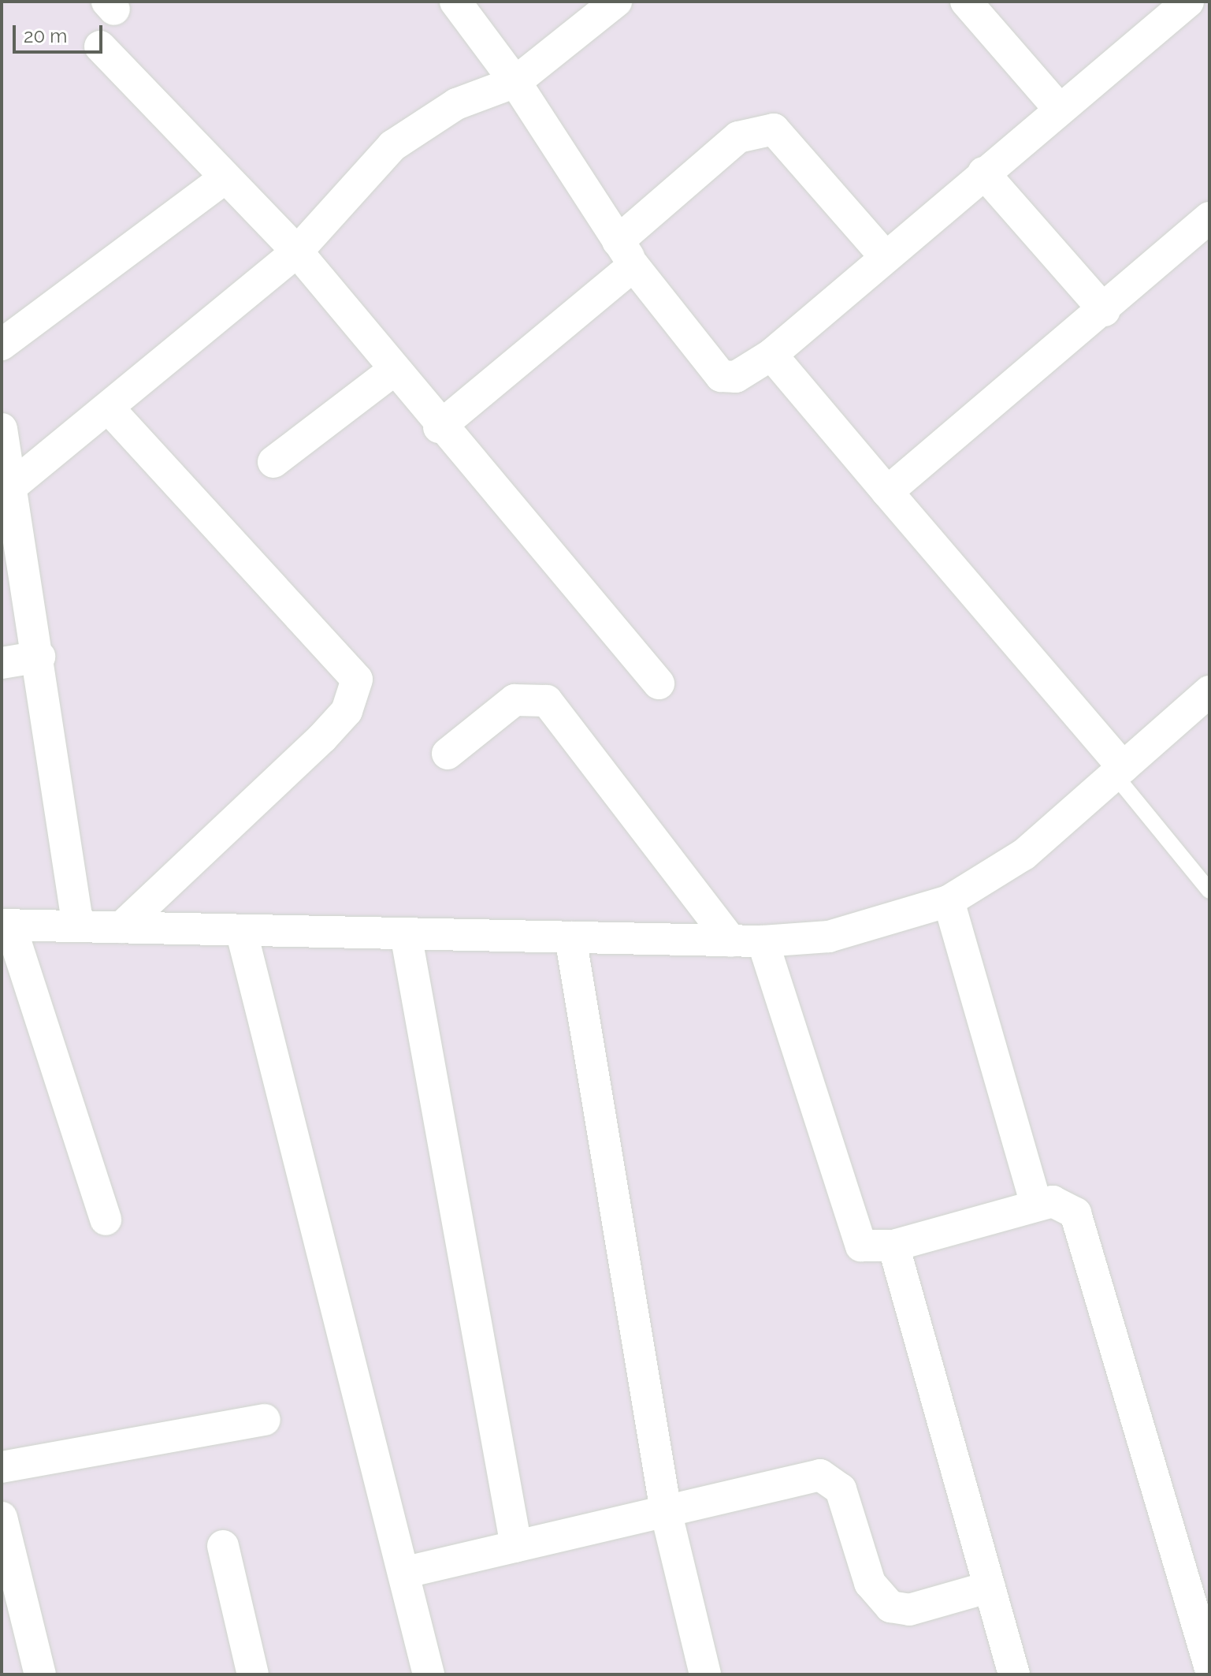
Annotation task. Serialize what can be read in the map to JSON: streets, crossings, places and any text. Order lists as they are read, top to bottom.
{
  "scale_bar": "20 m"
}
